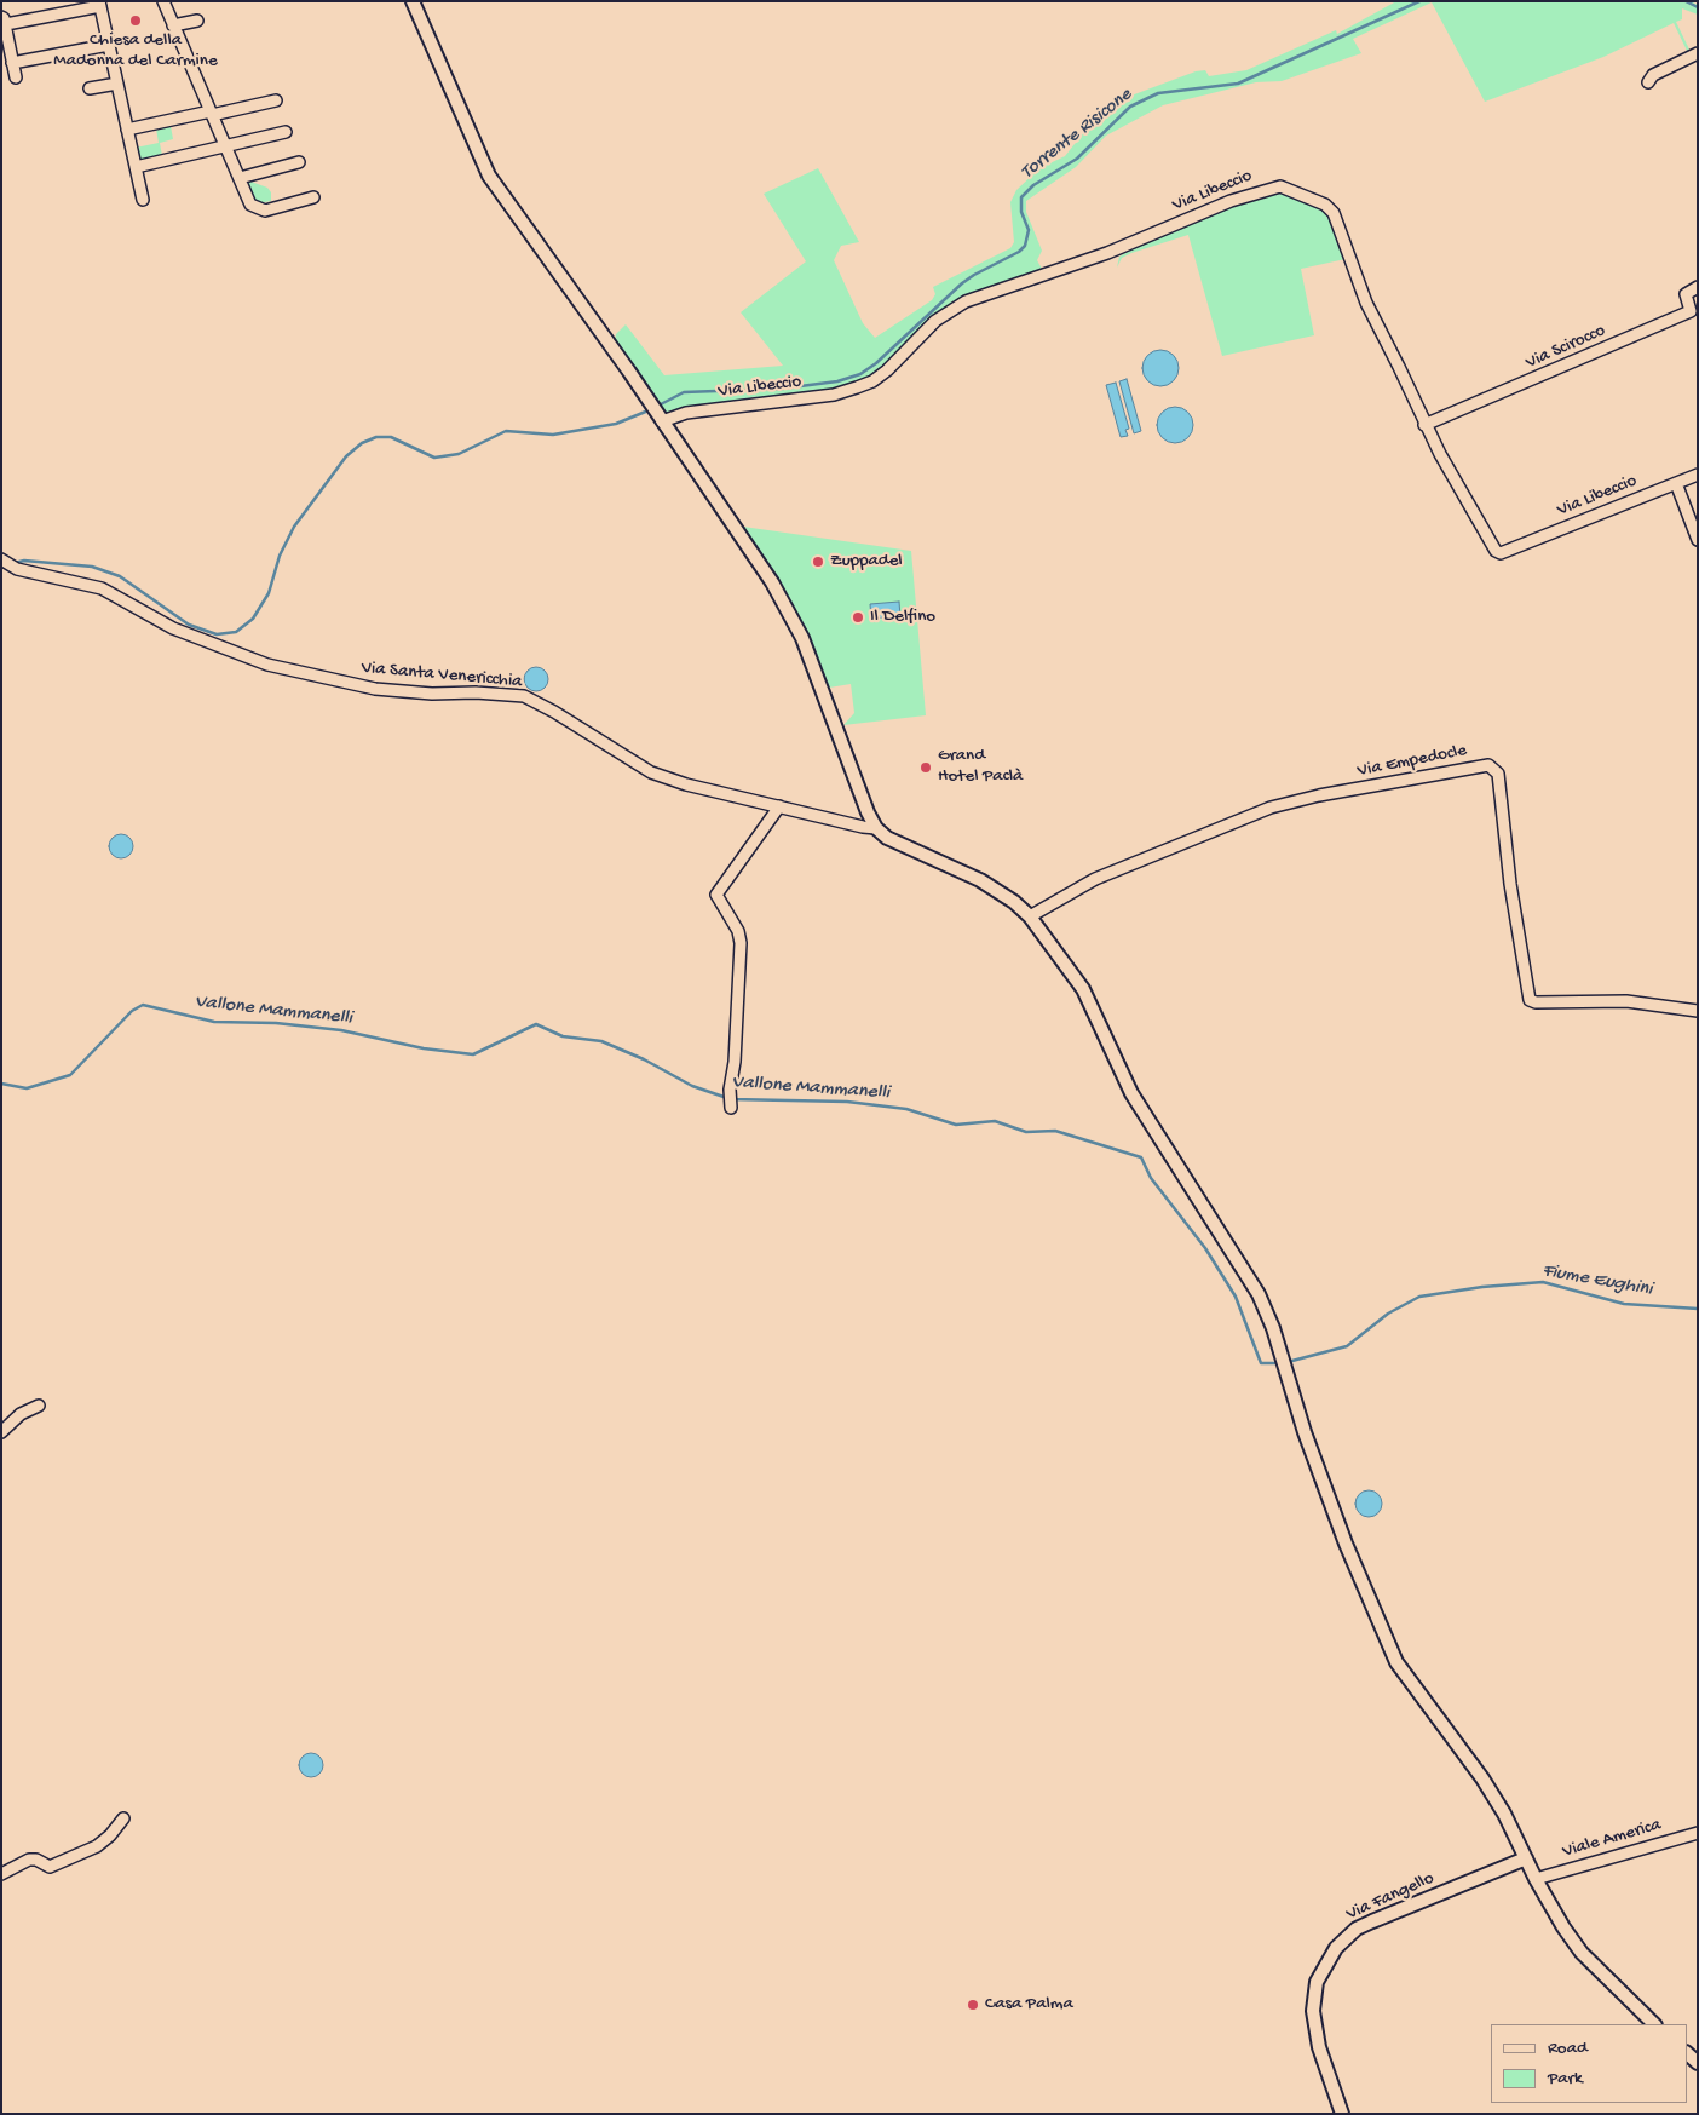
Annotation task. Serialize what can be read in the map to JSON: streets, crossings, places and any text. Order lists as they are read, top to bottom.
{
  "streets": {
    "street": [
      "Via Libeccio",
      "Via Scirocco",
      "Via Santa Venericchia",
      "Via Empedocle",
      "Viale America",
      "Via Fangello"
    ]
  },
  "crossings": [
    ["Via Libeccio", "Via Scirocco"]
  ],
  "water": ["Torrente Risicone", "Vallone Mammanelli", "Fiume Eughini"],
  "places": [
    "Chiesa della Madonna del Carmine",
    "Zuppadel",
    "Il Delfino",
    "Grand Hotel Paclà",
    "Casa Palma"
  ],
  "legend": ["Road", "Park"]
}
